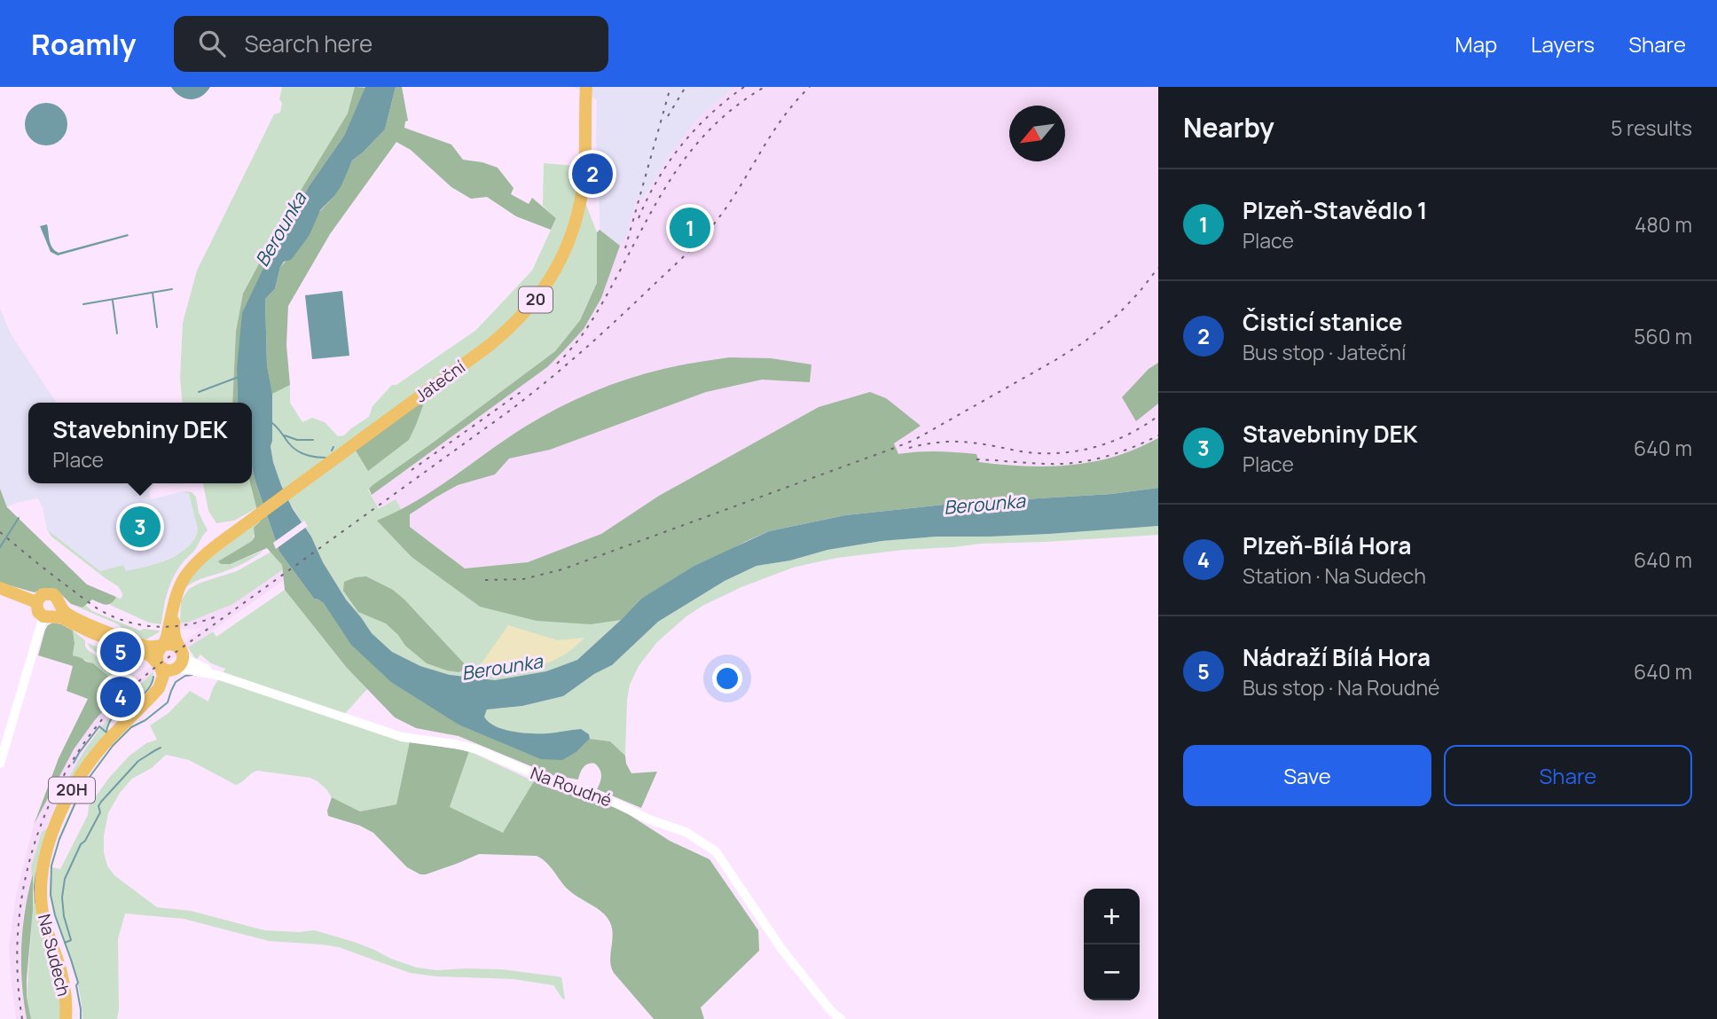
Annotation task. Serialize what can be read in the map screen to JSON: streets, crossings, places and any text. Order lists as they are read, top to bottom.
{
  "streets": {
    "main road": [
      "20",
      "Jateční",
      "Na Roudné",
      "20H",
      "Na Sudech"
    ]
  },
  "crossings": [
    ["20", "Jateční"],
    ["20", "Na Roudné"],
    ["20", "Na Sudech"],
    ["Jateční", "Na Roudné"],
    ["Jateční", "Na Sudech"],
    ["Na Roudné", "Na Sudech"]
  ],
  "water": ["Berounka"],
  "north": "bottom left",
  "page": {
    "header": "Roamly",
    "search": "Search here",
    "nav": ["Map", "Layers", "Share"],
    "heading": ["Nearby", "5 results"],
    "pins": [
      "2",
      "1",
      "3",
      "5",
      "4"
    ],
    "list": [
      {
        "mark": "1",
        "name": "Plzeň-Stavědlo 1",
        "note": "Place",
        "value": "480 m"
      },
      {
        "mark": "2",
        "name": "Čisticí stanice",
        "note": "Bus stop · Jateční",
        "value": "560 m"
      },
      {
        "mark": "3",
        "name": "Stavebniny DEK",
        "note": "Place",
        "value": "640 m"
      },
      {
        "mark": "4",
        "name": "Plzeň-Bílá Hora",
        "note": "Station · Na Sudech",
        "value": "640 m"
      },
      {
        "mark": "5",
        "name": "Nádraží Bílá Hora",
        "note": "Bus stop · Na Roudné",
        "value": "640 m"
      }
    ],
    "popup": ["Stavebniny DEK", "Place"],
    "buttons": ["Save", "Share"],
    "map_buttons": ["+", "−"]
  }
}
